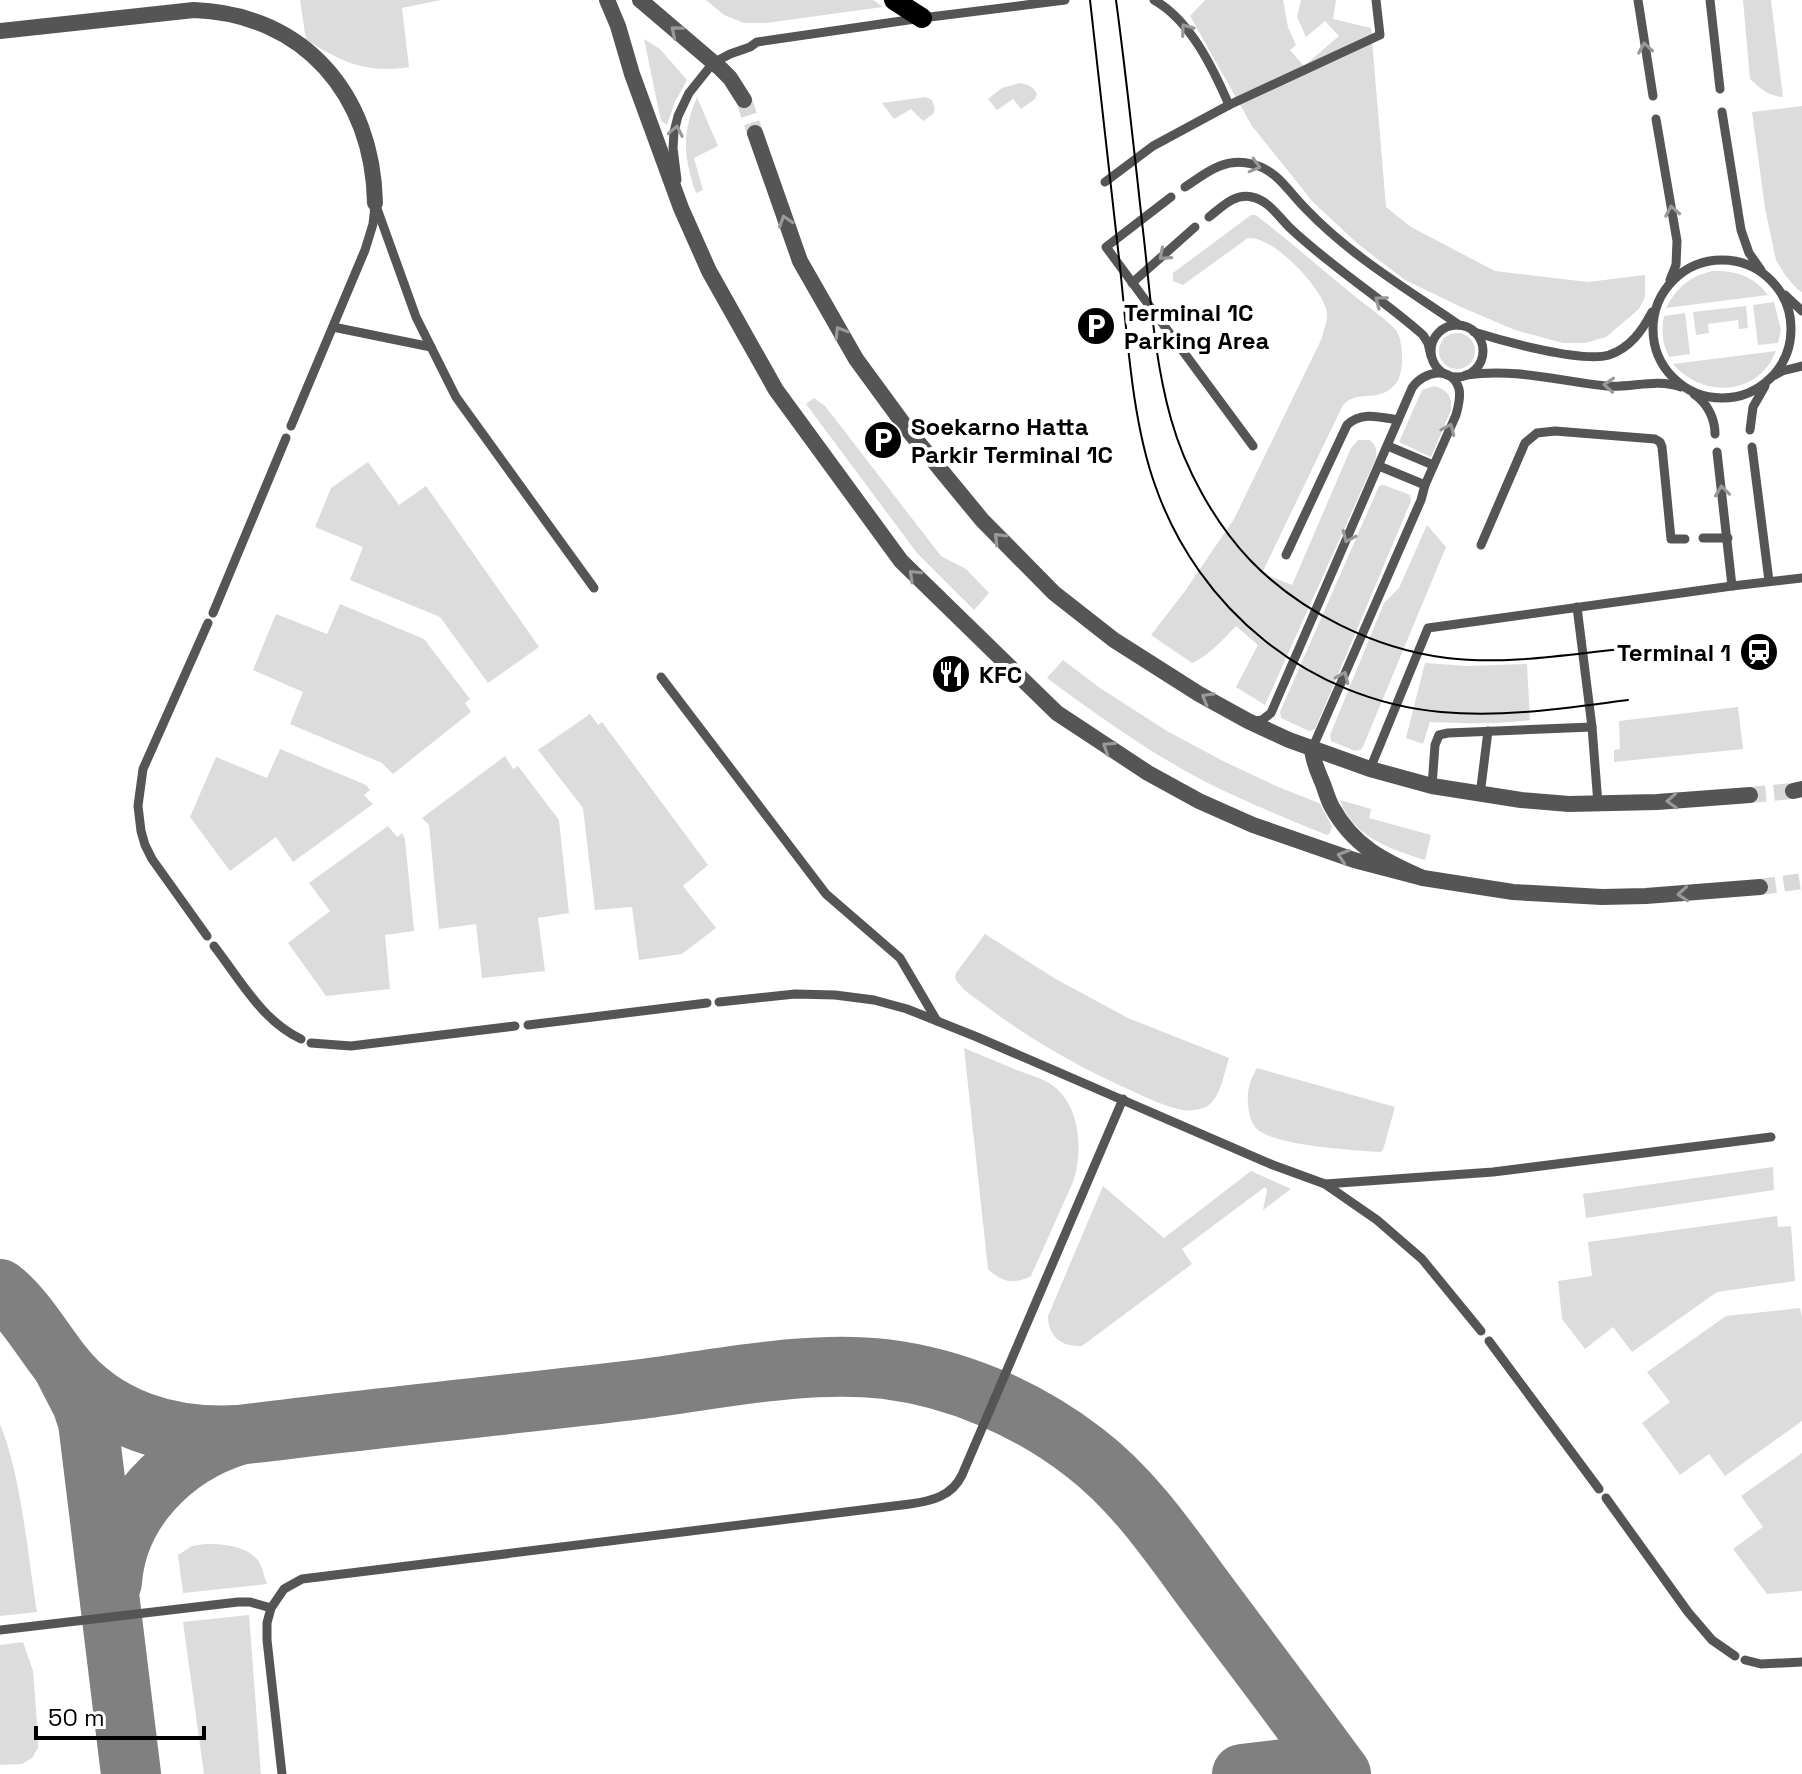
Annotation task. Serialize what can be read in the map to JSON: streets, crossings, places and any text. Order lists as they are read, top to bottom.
{
  "places": {
    "parking": ["Terminal 1C Parking Area", "Soekarno Hatta Parkir Terminal 1C"],
    "station": ["Terminal 1"],
    "restaurant": ["KFC"]
  },
  "scale_bar": "50 m"
}
